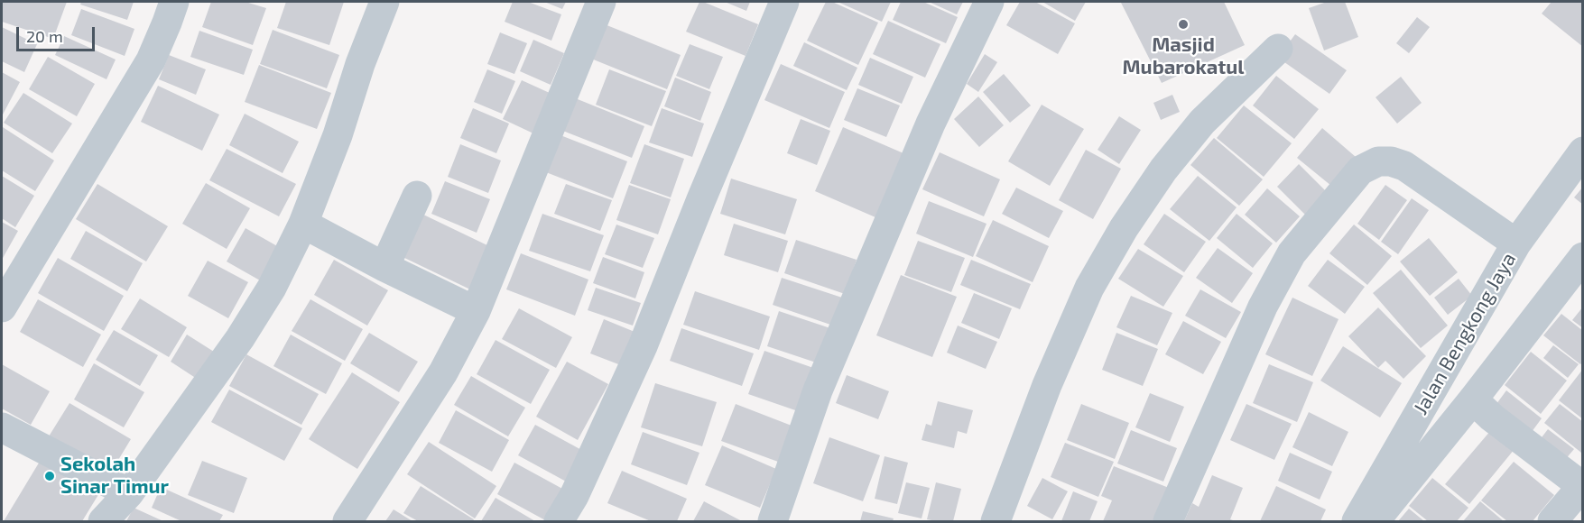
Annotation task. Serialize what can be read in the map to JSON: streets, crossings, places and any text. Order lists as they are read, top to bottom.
{
  "streets": {
    "street": ["Jalan Bengkong Jaya"]
  },
  "places": ["Masjid Mubarokatul", "Sekolah Sinar Timur"],
  "scale_bar": "20 m"
}
